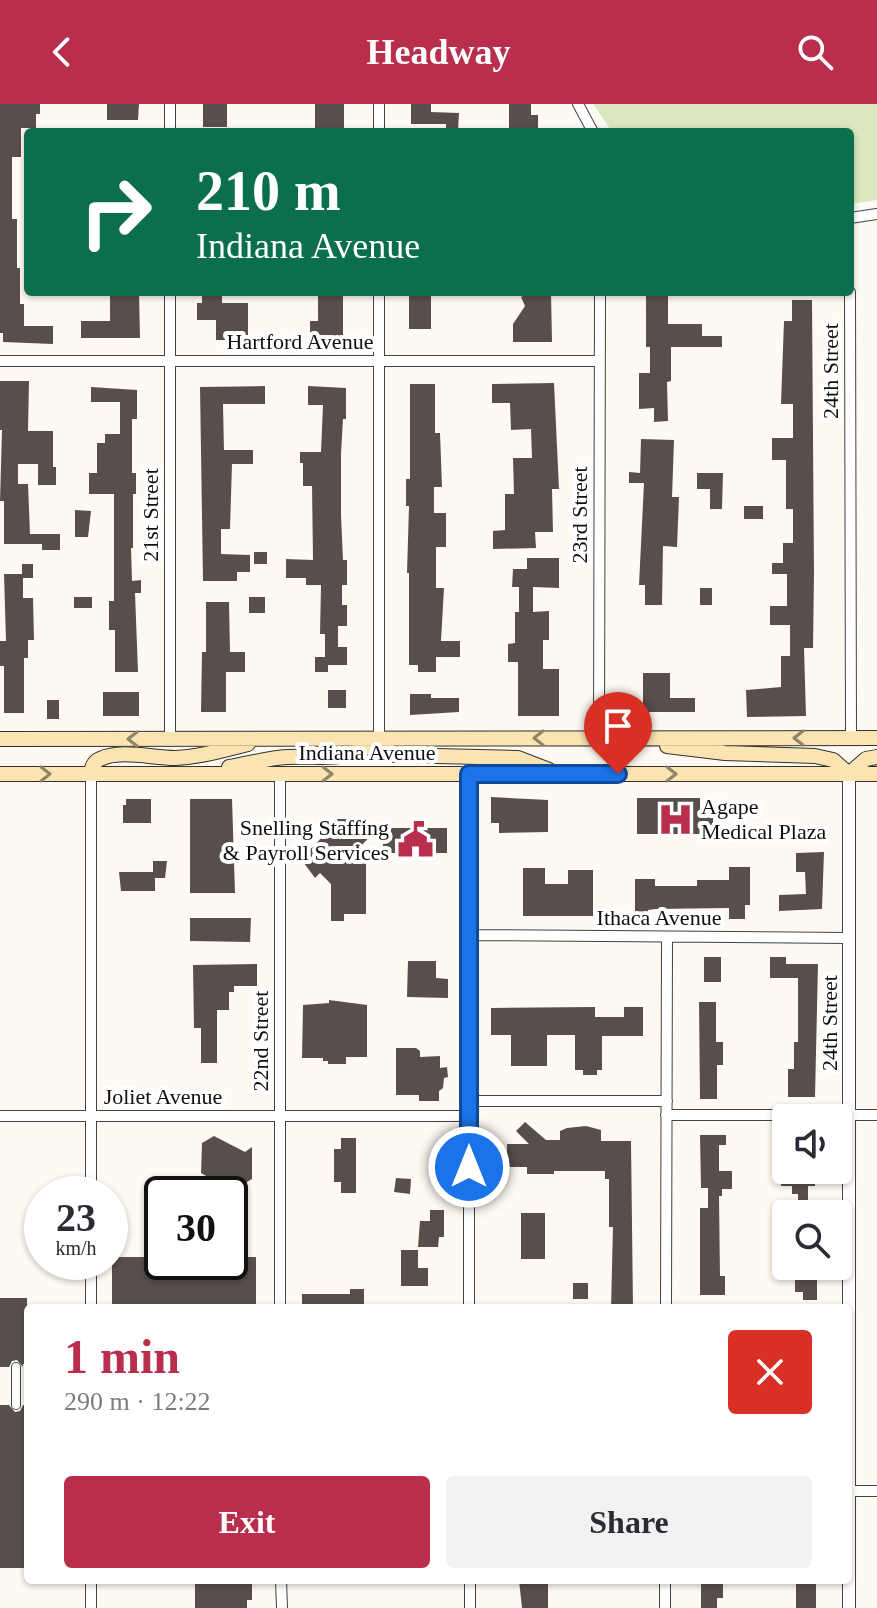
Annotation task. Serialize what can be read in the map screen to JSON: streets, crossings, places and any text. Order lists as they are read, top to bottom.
{
  "streets": {
    "main road": ["Indiana Avenue"],
    "street": [
      "Hartford Avenue",
      "24th Street",
      "21st Street",
      "23rd Street",
      "Ithaca Avenue",
      "22nd Street",
      "Joliet Avenue"
    ]
  },
  "crossings": [
    ["Hartford Avenue", "21st Street"],
    ["Hartford Avenue", "23rd Street"],
    ["24th Street", "Indiana Avenue"],
    ["24th Street", "Ithaca Avenue"],
    ["21st Street", "Indiana Avenue"],
    ["23rd Street", "Indiana Avenue"],
    ["Indiana Avenue", "22nd Street"],
    ["22nd Street", "Joliet Avenue"]
  ],
  "places": {
    "hospital": ["Agape Medical Plaza"],
    "public building": ["Snelling Staffing & Payroll Services"]
  },
  "page": {
    "header": "Headway",
    "turn": ["210 m", "Indiana Avenue"],
    "speed": "23 km/h",
    "limit": "30",
    "heading": ["1 min", "290 m · 12:22"],
    "buttons": ["Exit", "Share"]
  }
}
